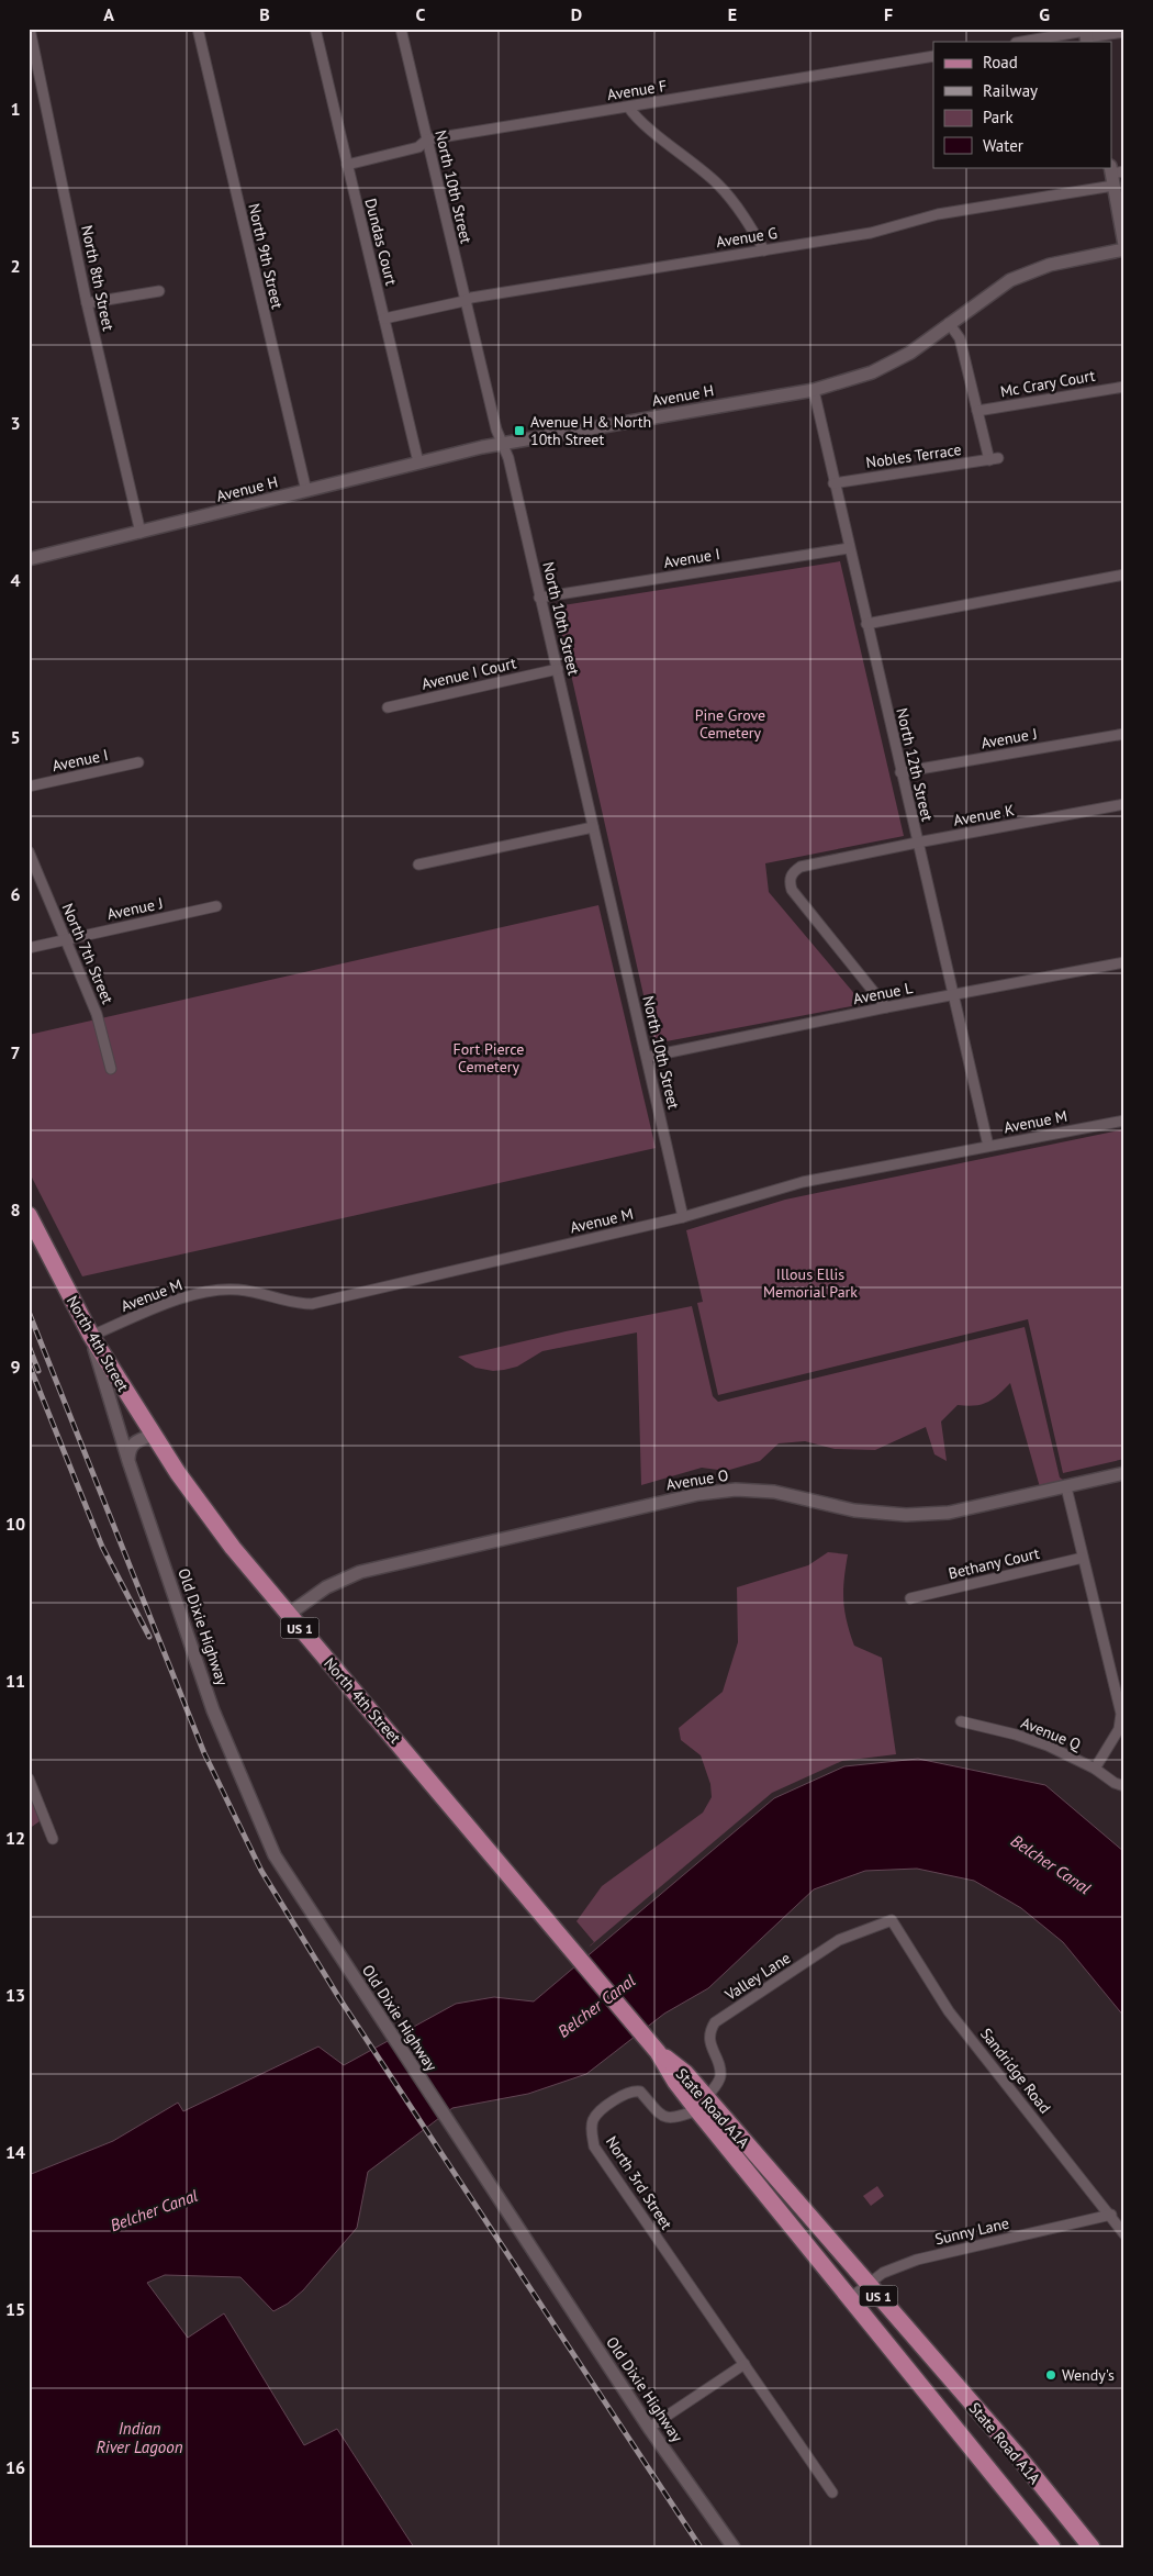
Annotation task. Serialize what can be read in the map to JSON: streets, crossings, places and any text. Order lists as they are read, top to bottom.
{
  "streets": {
    "main road": ["North 4th Street", "US 1", "State Road A1A"],
    "street": [
      "Avenue F",
      "North 10th Street",
      "Avenue G",
      "Dundas Court",
      "North 9th Street",
      "North 8th Street",
      "Mc Crary Court",
      "Avenue H",
      "Nobles Terrace",
      "Avenue I",
      "Avenue I Court",
      "Avenue J",
      "North 12th Street",
      "Avenue K",
      "North 7th Street",
      "Avenue L",
      "Avenue M",
      "Avenue O",
      "Bethany Court",
      "Old Dixie Highway",
      "Avenue Q",
      "Valley Lane",
      "Sandridge Road",
      "North 3rd Street",
      "Sunny Lane"
    ]
  },
  "crossings": [
    ["Avenue F", "North 10th Street"],
    ["Avenue F", "Dundas Court"],
    ["North 10th Street", "Avenue G"],
    ["North 10th Street", "Avenue H"],
    ["North 10th Street", "Avenue I"],
    ["North 10th Street", "Avenue I Court"],
    ["North 10th Street", "Avenue L"],
    ["North 10th Street", "Avenue M"],
    ["Avenue G", "Dundas Court"],
    ["Dundas Court", "Avenue H"],
    ["North 9th Street", "Avenue H"],
    ["North 8th Street", "Avenue H"],
    ["Mc Crary Court", "Nobles Terrace"],
    ["Avenue H", "North 12th Street"],
    ["Nobles Terrace", "North 12th Street"],
    ["Avenue I", "North 12th Street"],
    ["Avenue J", "North 12th Street"],
    ["Avenue J", "North 7th Street"],
    ["North 12th Street", "Avenue K"],
    ["North 12th Street", "Avenue L"],
    ["North 12th Street", "Avenue M"],
    ["Avenue K", "Avenue L"],
    ["Avenue M", "North 4th Street"],
    ["Avenue M", "Old Dixie Highway"],
    ["North 4th Street", "Avenue O"],
    ["North 4th Street", "Old Dixie Highway"],
    ["North 4th Street", "State Road A1A"],
    ["Valley Lane", "Sandridge Road"],
    ["Valley Lane", "State Road A1A"],
    ["Valley Lane", "North 3rd Street"],
    ["Sandridge Road", "Sunny Lane"],
    ["State Road A1A", "North 3rd Street"],
    ["State Road A1A", "Sunny Lane"]
  ],
  "water": ["Belcher Canal", "Indian River Lagoon"],
  "parks": ["Pine Grove Cemetery", "Fort Pierce Cemetery", "Illous Ellis Memorial Park"],
  "places": {
    "transit": ["Avenue H & North 10th Street"],
    "other": ["Wendy's"]
  },
  "legend": [
    "Road",
    "Railway",
    "Park",
    "Water"
  ],
  "grid": {
    "columns": [
      "A",
      "B",
      "C",
      "D",
      "E",
      "F",
      "G"
    ],
    "rows": [
      "1",
      "2",
      "3",
      "4",
      "5",
      "6",
      "7",
      "8",
      "9",
      "10",
      "11",
      "12",
      "13",
      "14",
      "15",
      "16"
    ]
  }
}
